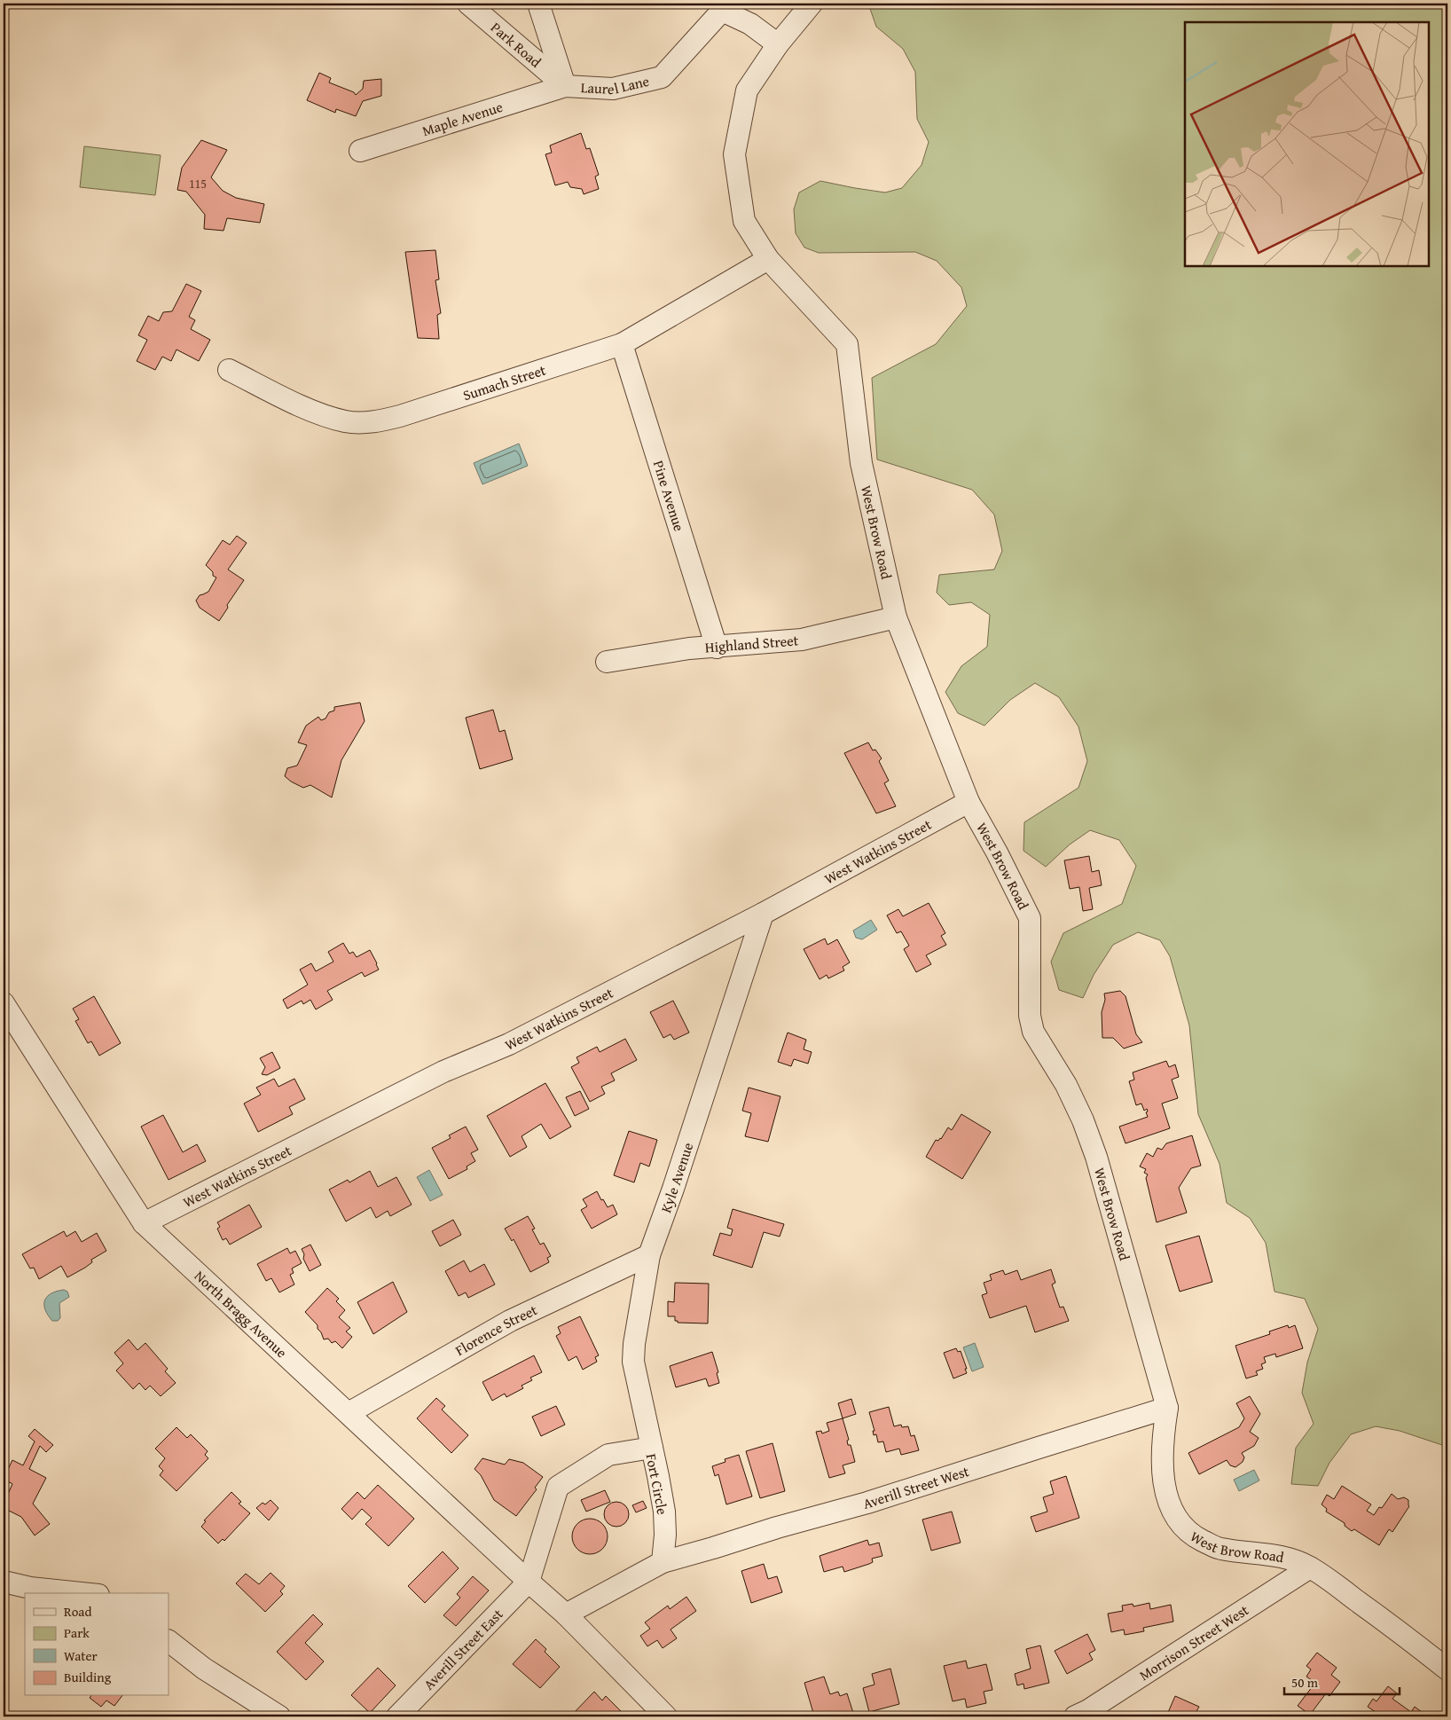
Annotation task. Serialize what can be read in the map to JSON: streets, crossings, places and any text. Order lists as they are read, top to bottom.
{
  "streets": {
    "street": [
      "Park Road",
      "Laurel Lane",
      "Maple Avenue",
      "Sumach Street",
      "Pine Avenue",
      "West Brow Road",
      "Highland Street",
      "West Watkins Street",
      "Kyle Avenue",
      "North Bragg Avenue",
      "Florence Street",
      "Fort Circle",
      "Averill Street West",
      "Morrison Street West",
      "Averill Street East"
    ]
  },
  "crossings": [
    ["Park Road", "Laurel Lane"],
    ["Park Road", "Maple Avenue"],
    ["Laurel Lane", "Maple Avenue"],
    ["Sumach Street", "Pine Avenue"],
    ["Sumach Street", "West Brow Road"],
    ["Pine Avenue", "Highland Street"],
    ["West Brow Road", "Highland Street"],
    ["West Brow Road", "West Watkins Street"],
    ["West Brow Road", "Averill Street West"],
    ["West Brow Road", "Morrison Street West"],
    ["West Watkins Street", "Kyle Avenue"],
    ["West Watkins Street", "North Bragg Avenue"],
    ["Kyle Avenue", "Florence Street"],
    ["Kyle Avenue", "Fort Circle"],
    ["North Bragg Avenue", "Florence Street"],
    ["North Bragg Avenue", "Fort Circle"],
    ["North Bragg Avenue", "Averill Street East"],
    ["Fort Circle", "Averill Street West"],
    ["Fort Circle", "Averill Street East"]
  ],
  "house_numbers": ["115"],
  "legend": [
    "Road",
    "Park",
    "Water",
    "Building"
  ],
  "scale_bar": "50 m"
}
